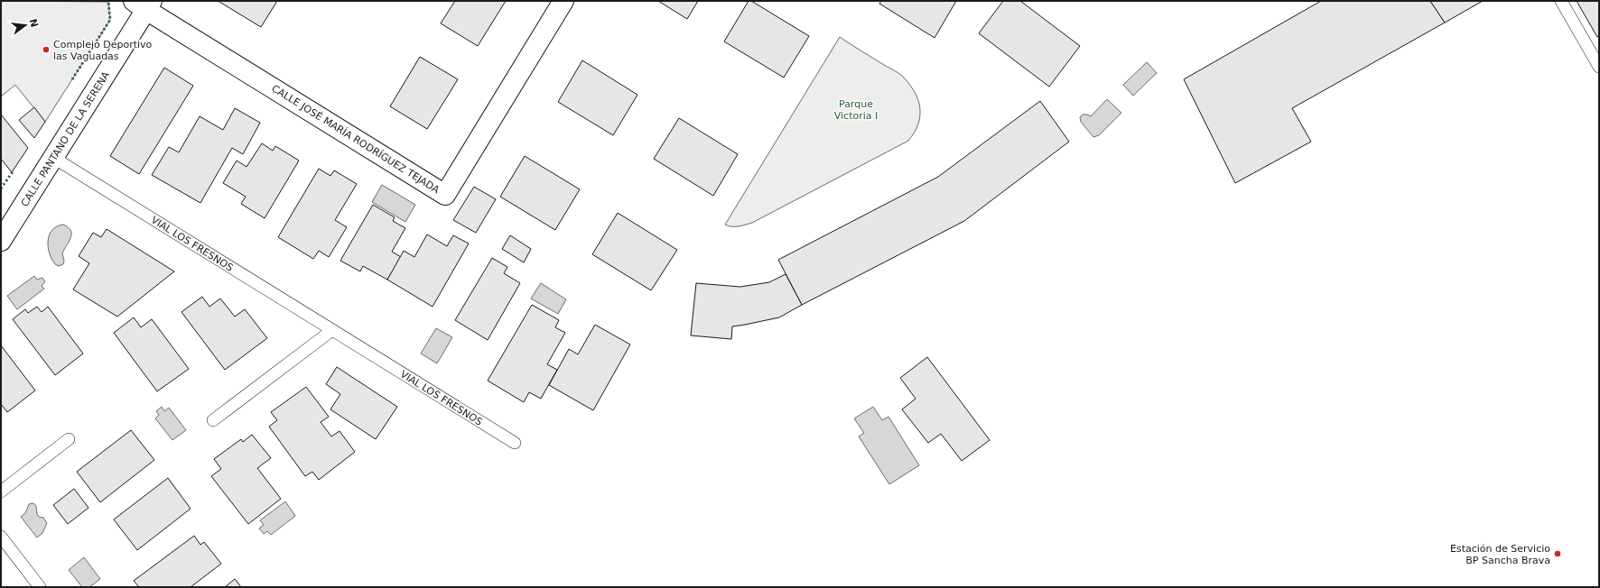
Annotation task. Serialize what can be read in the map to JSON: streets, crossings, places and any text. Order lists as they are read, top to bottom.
{
  "streets": {
    "street": ["CALLE PANTANO DE LA SERENA", "CALLE JOSÉ MARÍA RODRÍGUEZ TEJADA"],
    "lane": ["VIAL LOS FRESNOS"]
  },
  "crossings": [
    ["CALLE PANTANO DE LA SERENA", "CALLE JOSÉ MARÍA RODRÍGUEZ TEJADA"],
    ["CALLE PANTANO DE LA SERENA", "VIAL LOS FRESNOS"]
  ],
  "parks": ["Parque Victoria I"],
  "places": ["Complejo Deportivo las Vaguadas", "Estación de Servicio BP Sancha Brava"],
  "north": "right"
}
